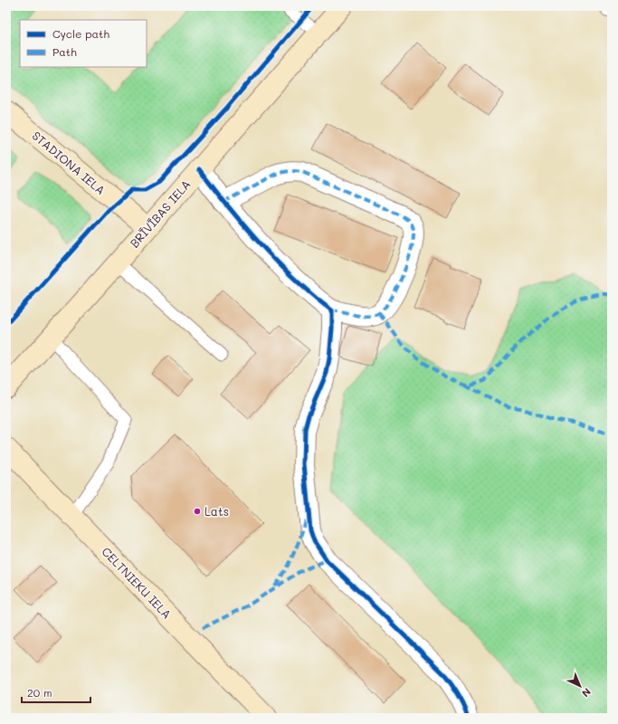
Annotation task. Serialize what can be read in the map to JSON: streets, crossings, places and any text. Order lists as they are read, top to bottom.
{
  "streets": {
    "street": ["STADIONA IELA", "BRĪVĪBAS IELA", "CELTNIEKU IELA"]
  },
  "crossings": [
    ["STADIONA IELA", "BRĪVĪBAS IELA"]
  ],
  "places": ["Lats"],
  "legend": ["Cycle path", "Path"],
  "scale_bar": "20 m",
  "north": "bottom right"
}
